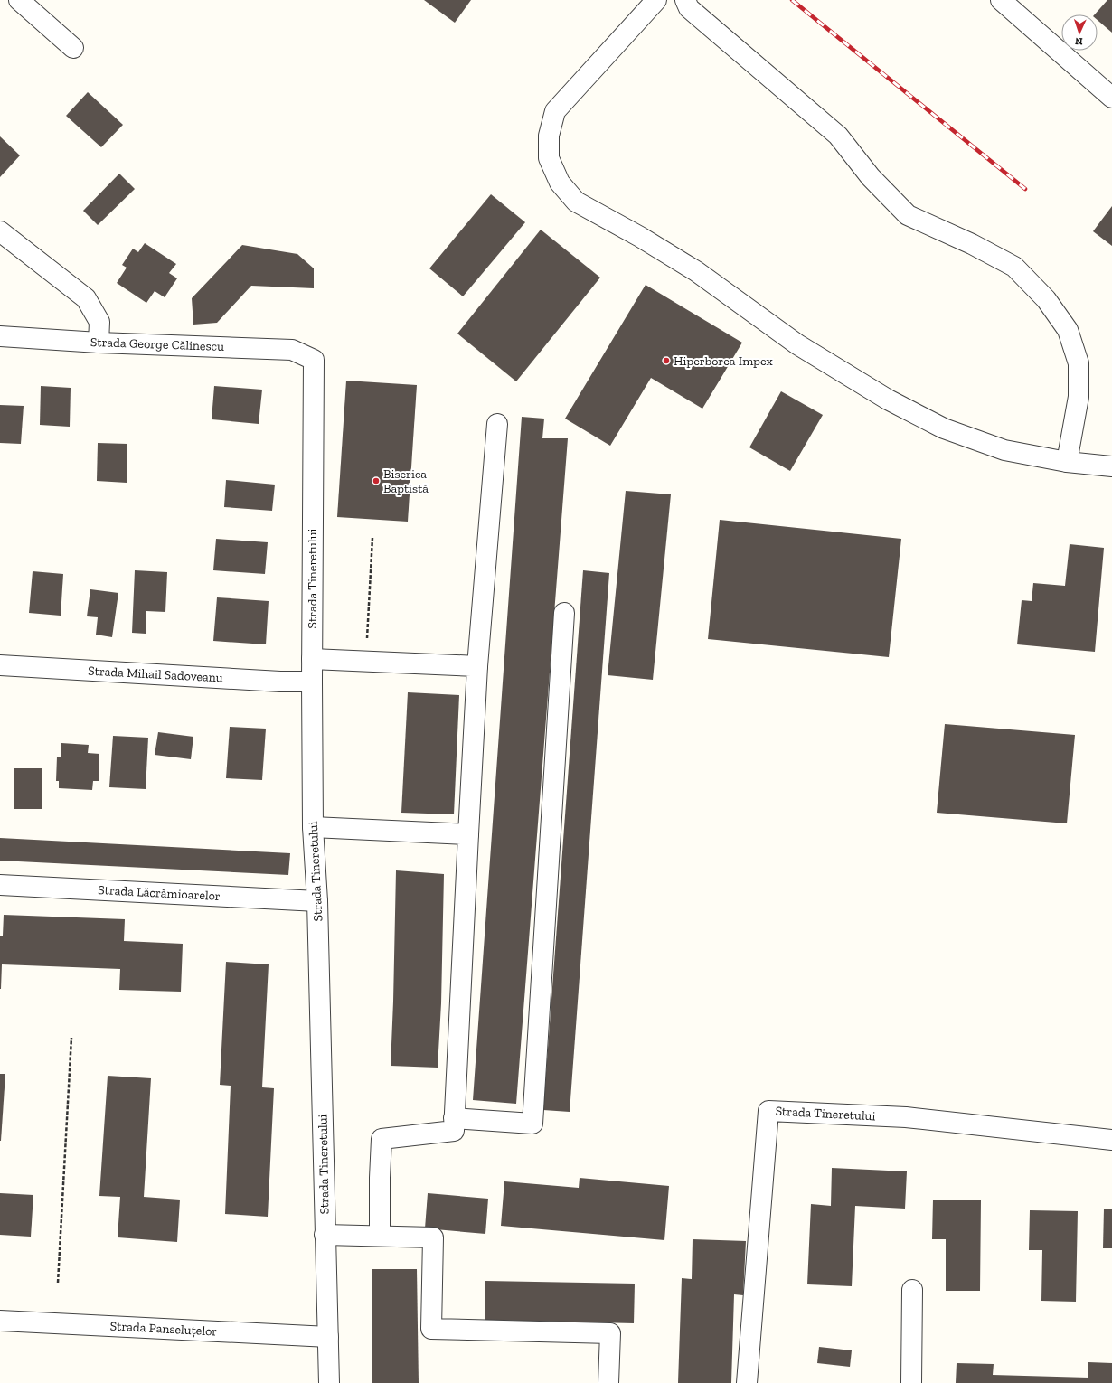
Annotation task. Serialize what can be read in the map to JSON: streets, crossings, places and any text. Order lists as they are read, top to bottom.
{
  "streets": {
    "street": [
      "Strada George Călinescu",
      "Strada Tineretului",
      "Strada Mihail Sadoveanu",
      "Strada Lăcrămioarelor",
      "Strada Panseluțelor"
    ]
  },
  "crossings": [
    ["Strada George Călinescu", "Strada Tineretului"],
    ["Strada Tineretului", "Strada Mihail Sadoveanu"],
    ["Strada Tineretului", "Strada Lăcrămioarelor"],
    ["Strada Tineretului", "Strada Panseluțelor"]
  ],
  "places": ["Hiperborea Impex", "Biserica Baptistă"],
  "north": "bottom"
}
